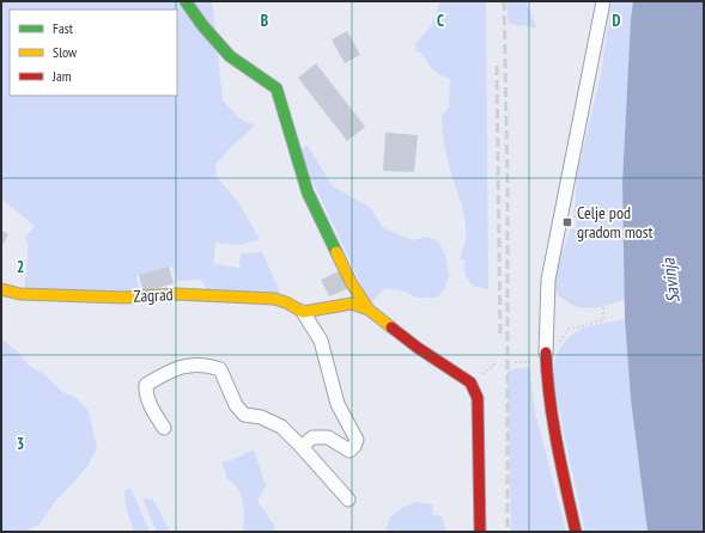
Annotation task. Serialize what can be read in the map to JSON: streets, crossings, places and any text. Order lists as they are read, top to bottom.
{
  "streets": {
    "street": ["Zagrad"]
  },
  "water": ["Savinja"],
  "places": {
    "transit": ["Celje pod gradom most"]
  },
  "legend": ["Fast", "Slow", "Jam"],
  "grid": {
    "columns": ["B", "C", "D"],
    "rows": ["2", "3"]
  }
}
